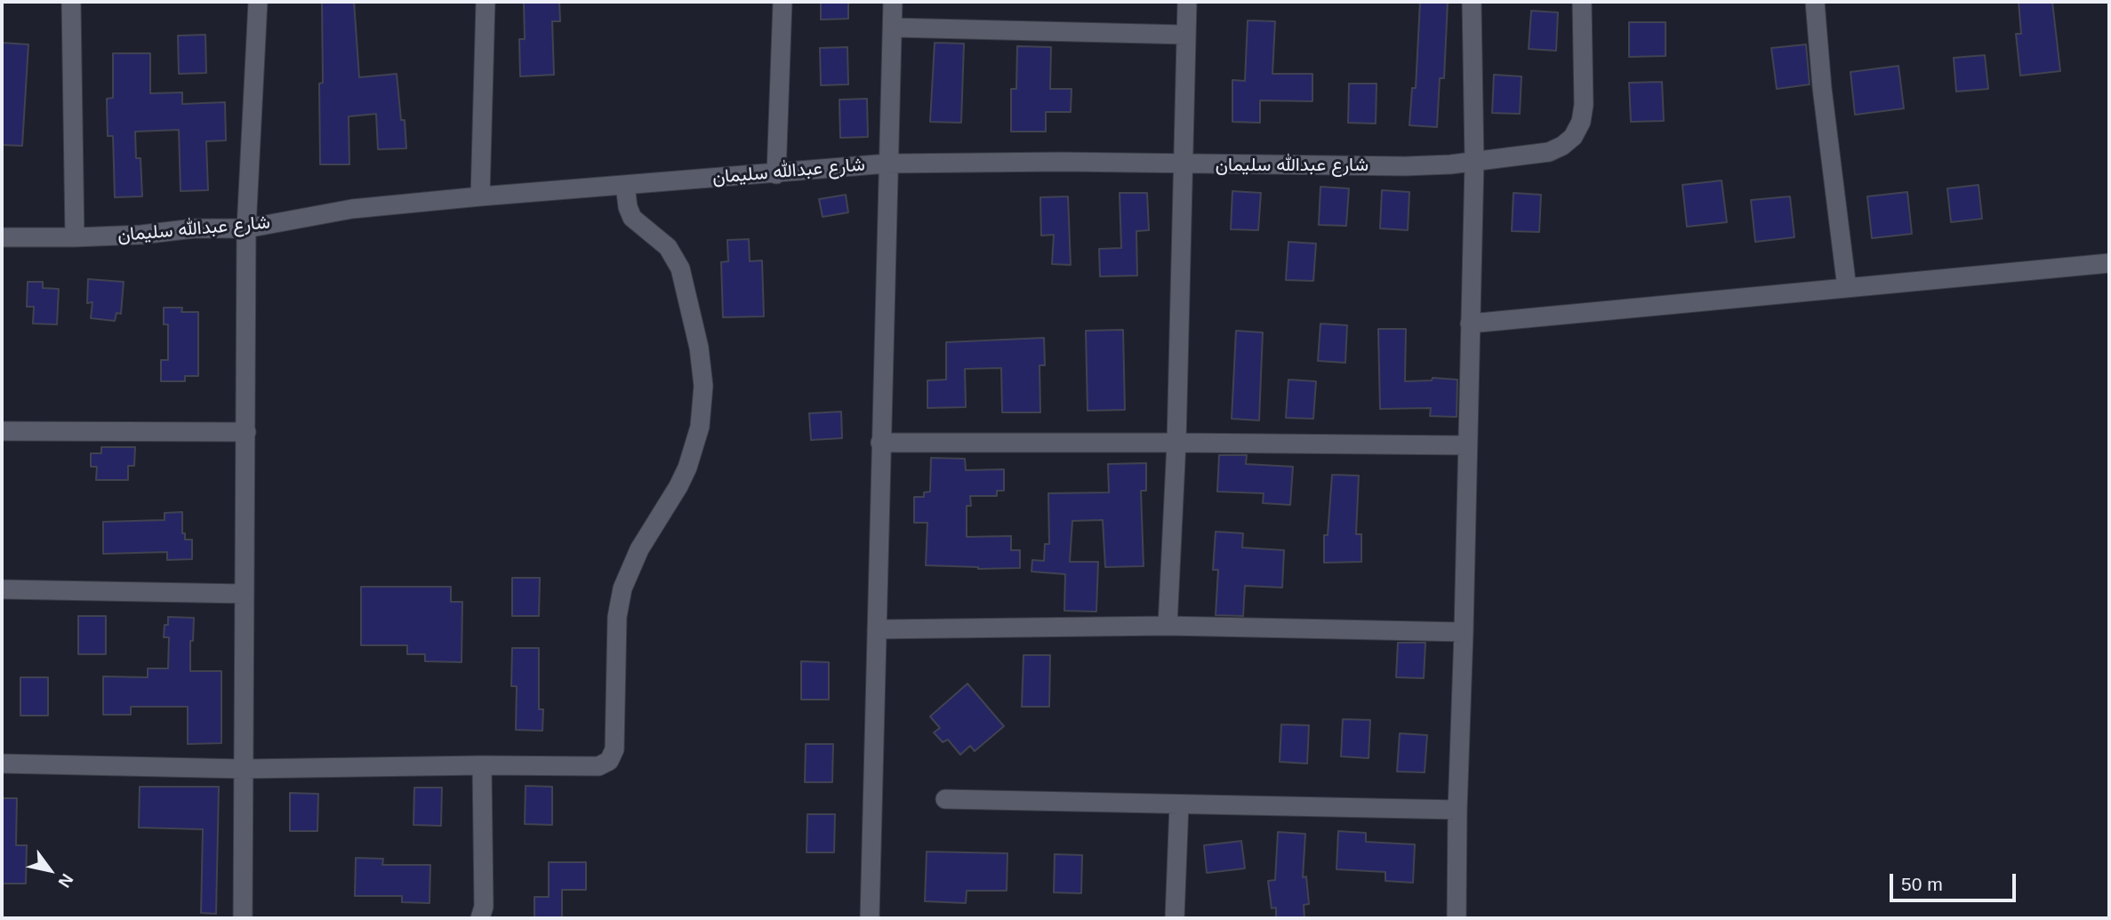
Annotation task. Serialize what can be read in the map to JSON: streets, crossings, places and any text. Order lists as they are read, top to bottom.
{
  "streets": {
    "street": ["شارع عبدالله سليمان"]
  },
  "scale_bar": "50 m",
  "north": "bottom right"
}
